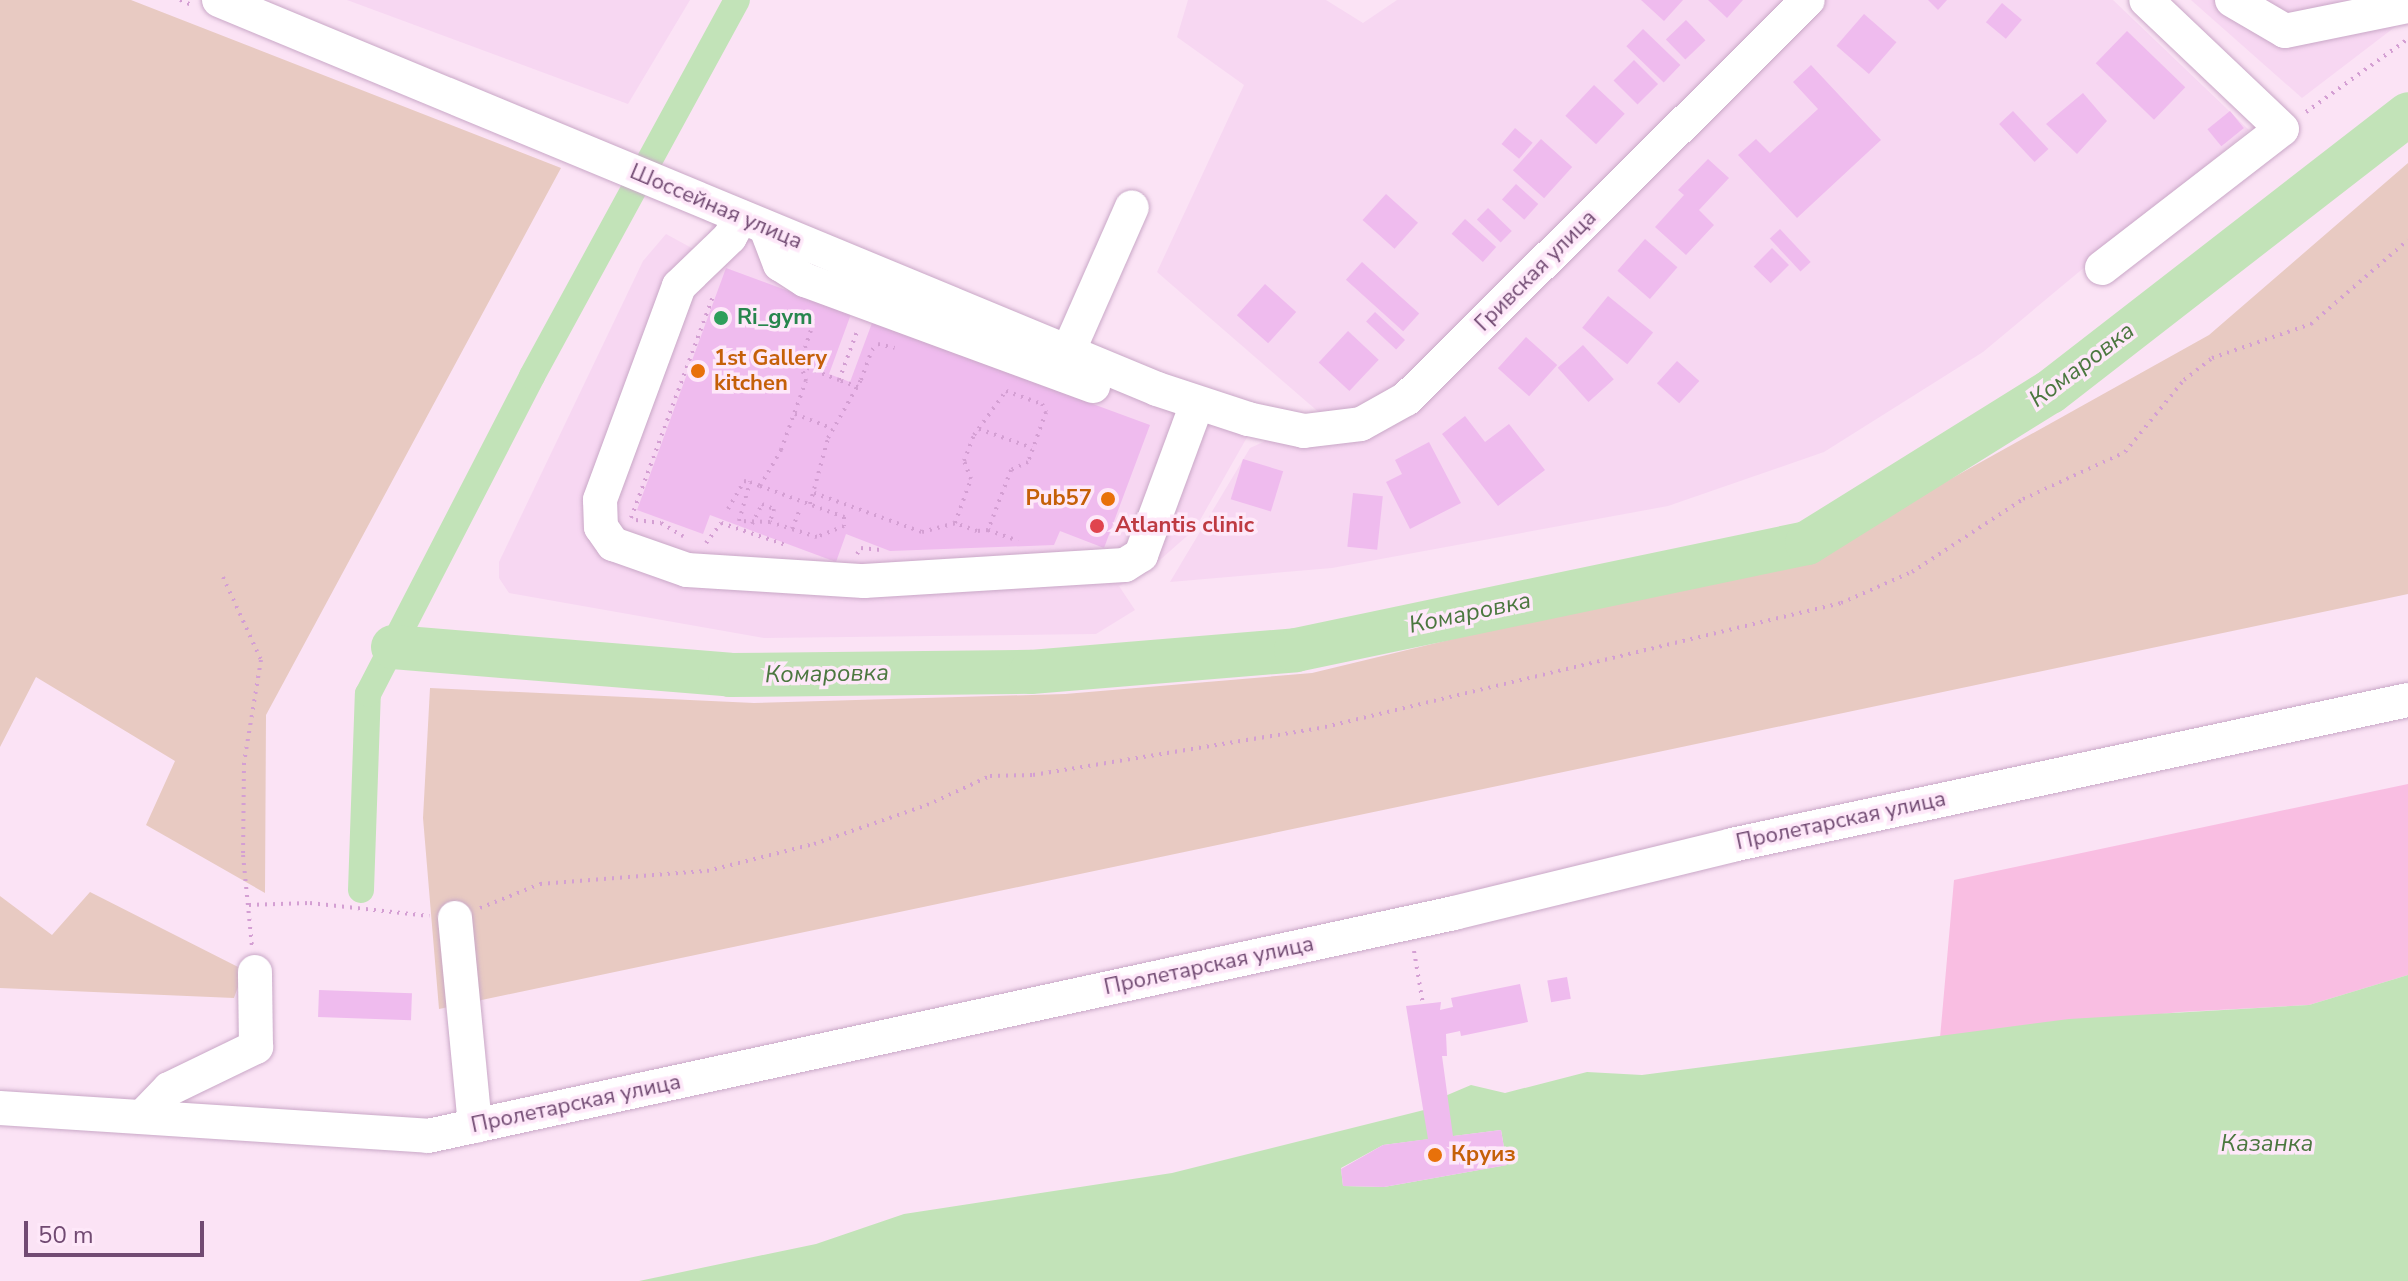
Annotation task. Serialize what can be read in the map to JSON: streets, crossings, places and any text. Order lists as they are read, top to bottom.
{
  "streets": {
    "street": ["Шоссейная улица", "Гривская улица", "Пролетарская улица"]
  },
  "crossings": [
    ["Шоссейная улица", "Гривская улица"]
  ],
  "water": ["Комаровка", "Казанка"],
  "places": [
    "Ri_gym",
    "1st Gallery kitchen",
    "Pub57",
    "Atlantis clinic",
    "Круиз"
  ],
  "scale_bar": "50 m"
}
